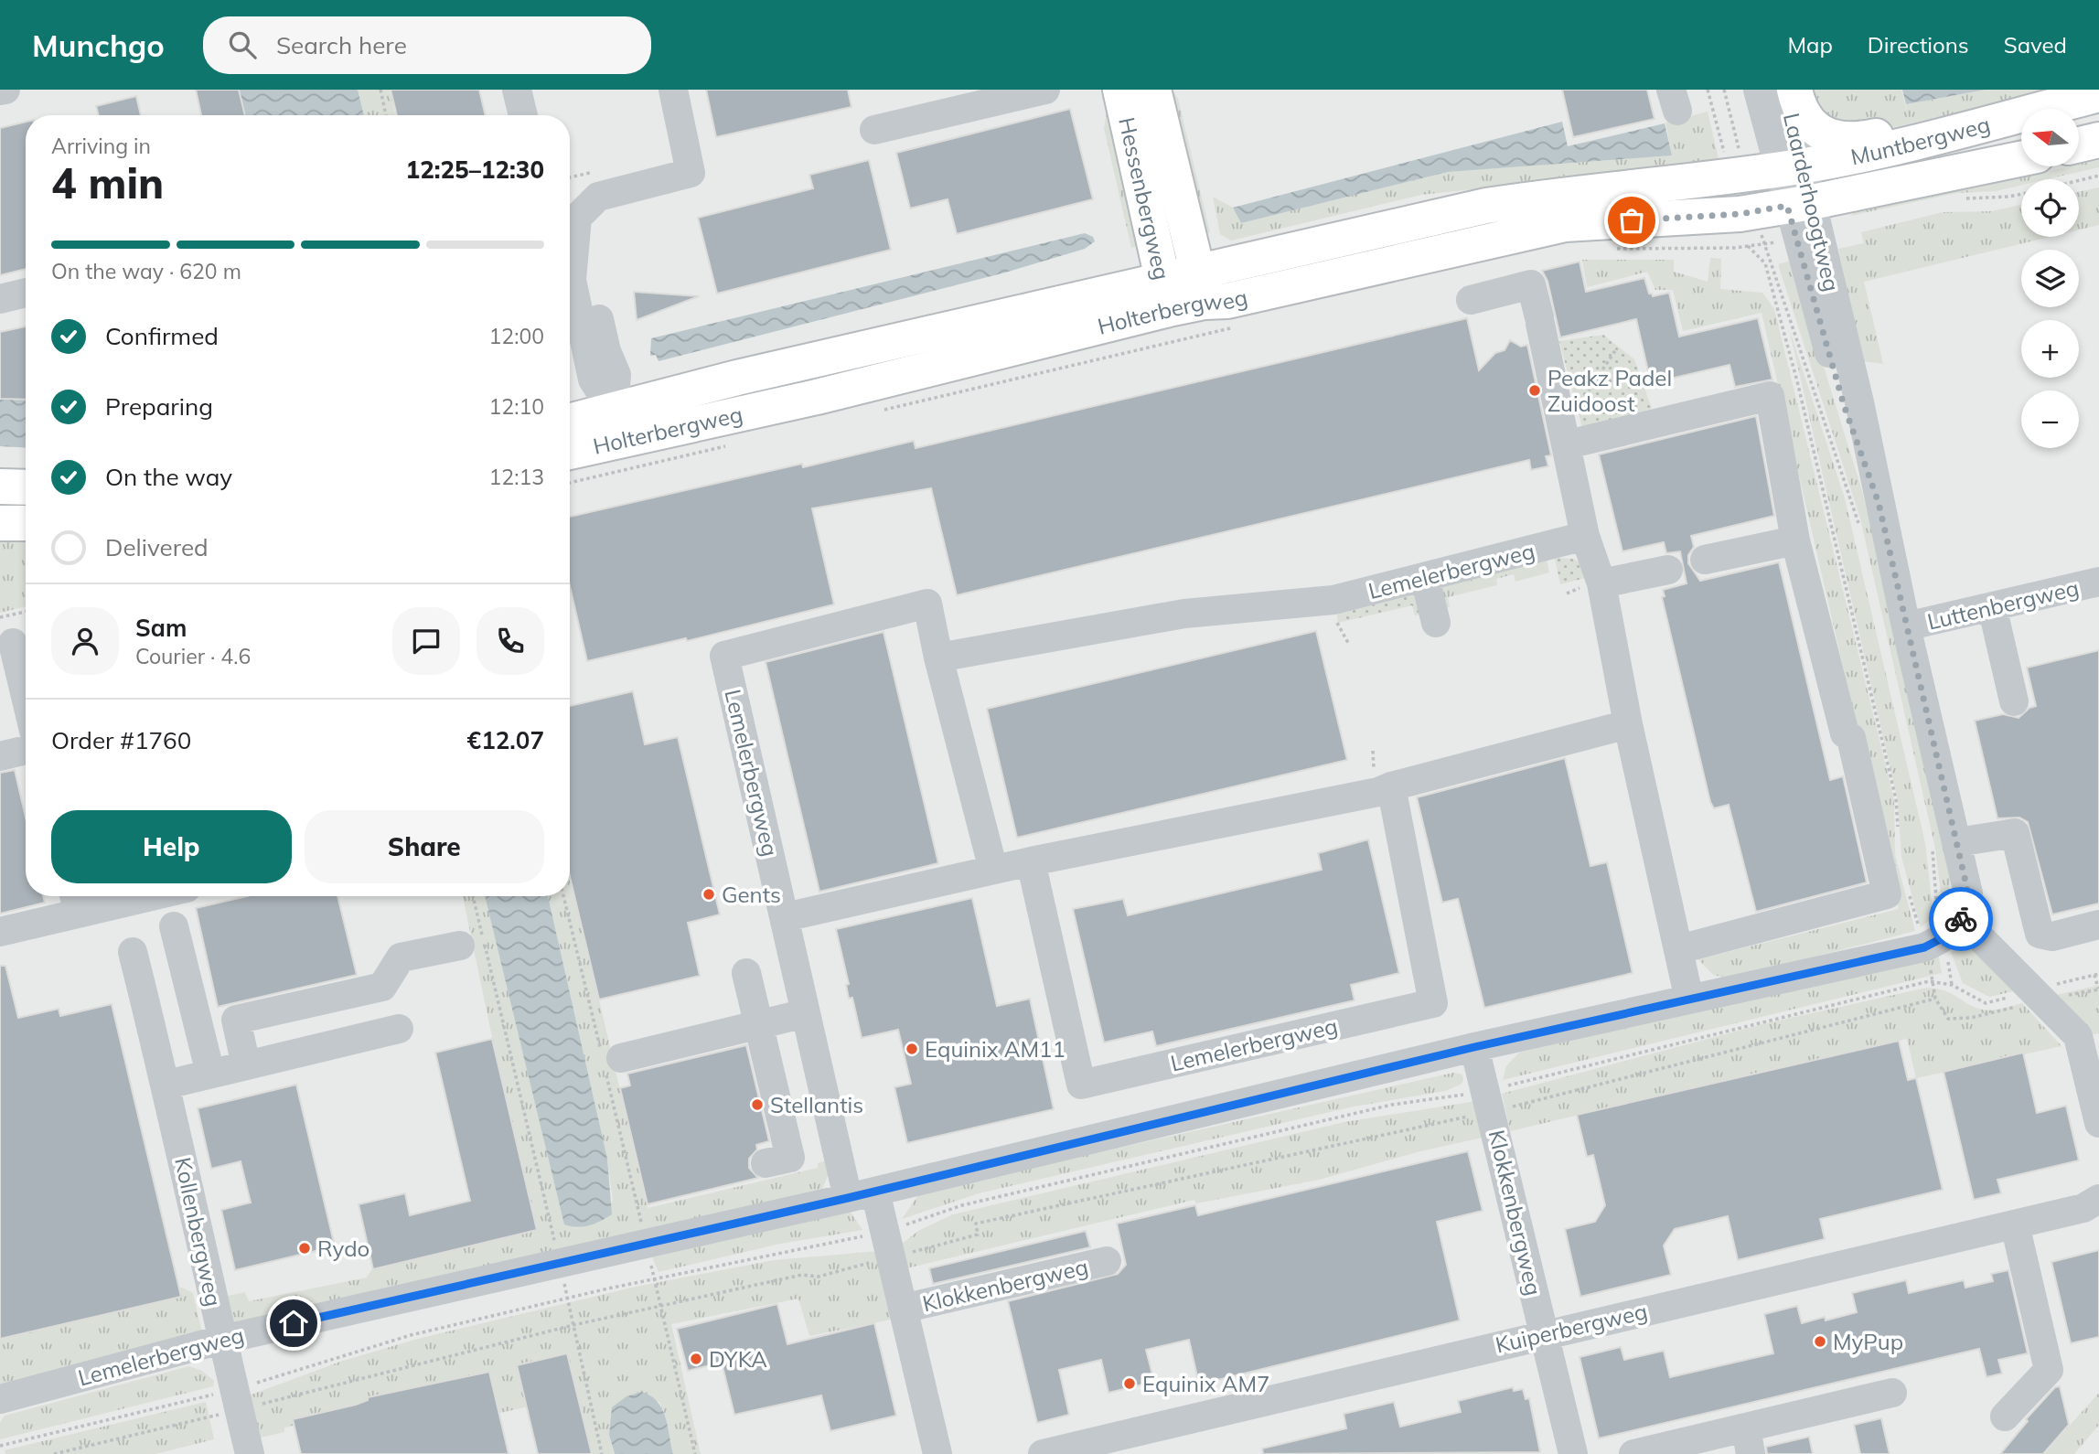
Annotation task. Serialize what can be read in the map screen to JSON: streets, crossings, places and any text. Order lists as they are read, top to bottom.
{
  "streets": {
    "main road": ["Muntbergweg", "Hessenbergweg", "Holterbergweg"],
    "street": [
      "Laarderhoogtweg",
      "Lemelerbergweg",
      "Luttenbergweg",
      "Klokkenbergweg",
      "Kollenbergweg",
      "Kuiperbergweg"
    ]
  },
  "crossings": [
    ["Muntbergweg", "Laarderhoogtweg"],
    ["Muntbergweg", "Holterbergweg"],
    ["Hessenbergweg", "Holterbergweg"],
    ["Laarderhoogtweg", "Holterbergweg"],
    ["Laarderhoogtweg", "Lemelerbergweg"],
    ["Laarderhoogtweg", "Luttenbergweg"],
    ["Lemelerbergweg", "Klokkenbergweg"],
    ["Lemelerbergweg", "Kollenbergweg"],
    ["Klokkenbergweg", "Kuiperbergweg"]
  ],
  "places": [
    "Peakz Padel Zuidoost",
    "Gents",
    "Equinix AM11",
    "Stellantis",
    "Rydo",
    "MyPup",
    "DYKA",
    "Equinix AM7"
  ],
  "north": "left",
  "page": {
    "header": "Munchgo",
    "search": "Search here",
    "nav": ["Map", "Directions", "Saved"],
    "map_buttons": ["+", "−"],
    "heading": ["4 min", "Arriving in", "12:25–12:30"],
    "panel": [
      "Sam",
      "Courier · 4.6",
      "Order #1760",
      "€12.07"
    ],
    "bar": "On the way · 620 m",
    "list": [
      ["Confirmed", "12:00"],
      ["Preparing", "12:10"],
      ["On the way", "12:13"],
      "Delivered"
    ],
    "buttons": ["Help", "Share"]
  }
}
